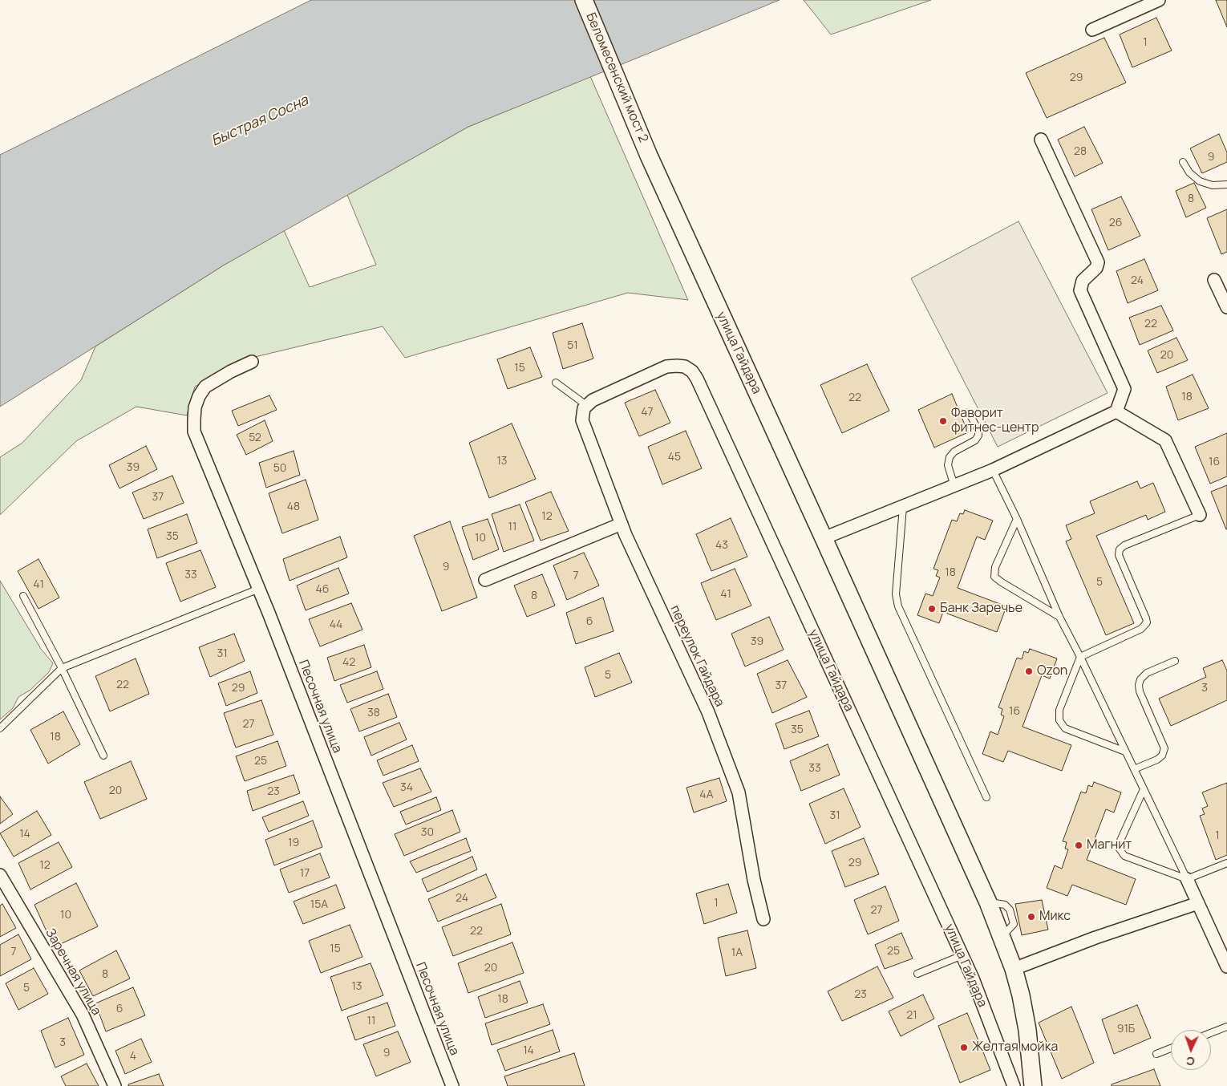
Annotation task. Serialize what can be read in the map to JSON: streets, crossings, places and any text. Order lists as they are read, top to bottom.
{
  "streets": {
    "main road": ["Беломесенский мост 2", "улица Гайдара"],
    "street": ["переулок Гайдара", "Песочная улица", "Заречная улица"]
  },
  "crossings": [
    ["Беломесенский мост 2", "улица Гайдара"],
    ["улица Гайдара", "переулок Гайдара"]
  ],
  "water": ["Быстрая Сосна"],
  "places": [
    "Фаворит фитнес-центр",
    "Банк Заречье",
    "Ozon",
    "Магнит",
    "Микс",
    "Желтая мойка"
  ],
  "house_numbers": [
    "1",
    "29",
    "28",
    "9",
    "8",
    "26",
    "24",
    "22",
    "51",
    "20",
    "15",
    "18",
    "22",
    "47",
    "52",
    "45",
    "13",
    "16",
    "39",
    "50",
    "37",
    "48",
    "12",
    "11",
    "35",
    "10",
    "43",
    "9",
    "18",
    "33",
    "7",
    "5",
    "41",
    "46",
    "41",
    "8",
    "6",
    "44",
    "39",
    "31",
    "42",
    "5",
    "22",
    "37",
    "29",
    "3",
    "16",
    "38",
    "27",
    "35",
    "18",
    "25",
    "33",
    "34",
    "20",
    "23",
    "4А",
    "31",
    "30",
    "14",
    "1",
    "19",
    "29",
    "12",
    "17",
    "24",
    "1",
    "15А",
    "27",
    "10",
    "22",
    "15",
    "25",
    "7",
    "1А",
    "20",
    "8",
    "13",
    "5",
    "23",
    "18",
    "6",
    "21",
    "11",
    "91Б",
    "3",
    "14",
    "9",
    "4"
  ],
  "north": "bottom"
}
